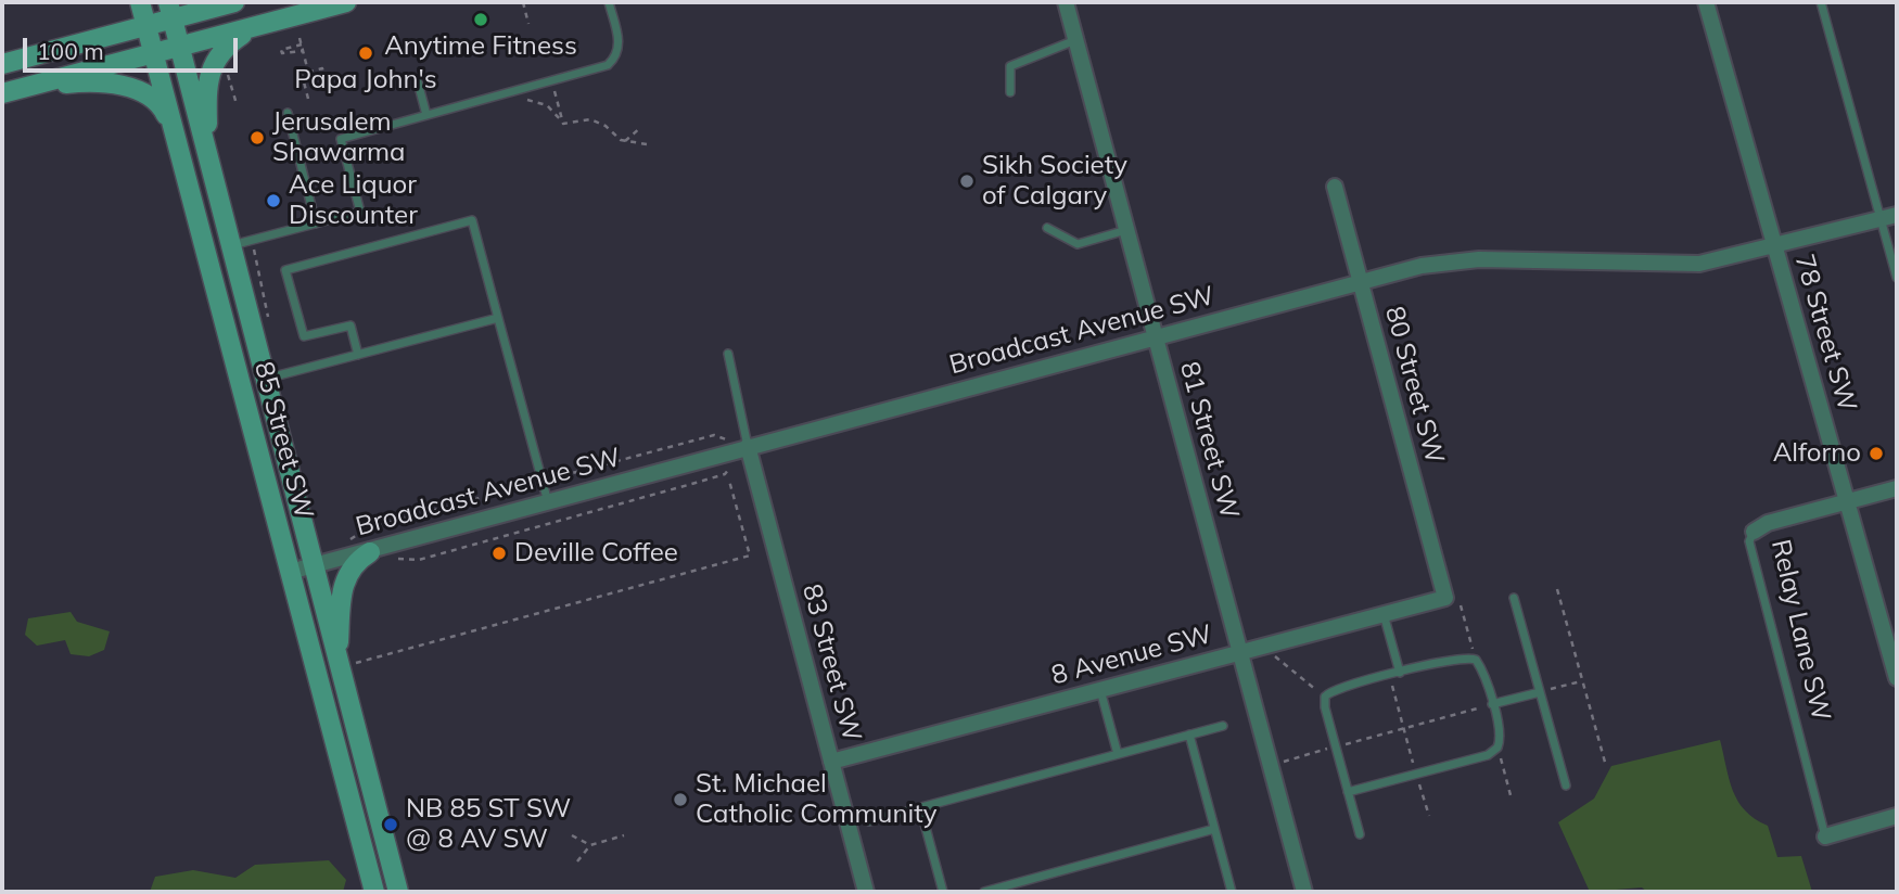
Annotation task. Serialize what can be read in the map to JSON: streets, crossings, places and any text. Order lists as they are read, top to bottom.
{
  "streets": {
    "main road": ["85 Street SW"],
    "street": [
      "Broadcast Avenue SW",
      "78 Street SW",
      "80 Street SW",
      "81 Street SW",
      "Relay Lane SW",
      "8 Avenue SW",
      "83 Street SW"
    ]
  },
  "crossings": [
    ["Broadcast Avenue SW", "78 Street SW"],
    ["Broadcast Avenue SW", "80 Street SW"],
    ["Broadcast Avenue SW", "85 Street SW"],
    ["Broadcast Avenue SW", "81 Street SW"],
    ["Broadcast Avenue SW", "83 Street SW"],
    ["78 Street SW", "Relay Lane SW"],
    ["80 Street SW", "8 Avenue SW"],
    ["81 Street SW", "8 Avenue SW"],
    ["8 Avenue SW", "83 Street SW"]
  ],
  "places": [
    "Anytime Fitness",
    "Papa John's",
    "Jerusalem Shawarma",
    "Sikh Society of Calgary",
    "Ace Liquor Discounter",
    "Alforno",
    "Deville Coffee",
    "St. Michael Catholic Community",
    "NB 85 ST SW @ 8 AV SW"
  ],
  "scale_bar": "100 m"
}
